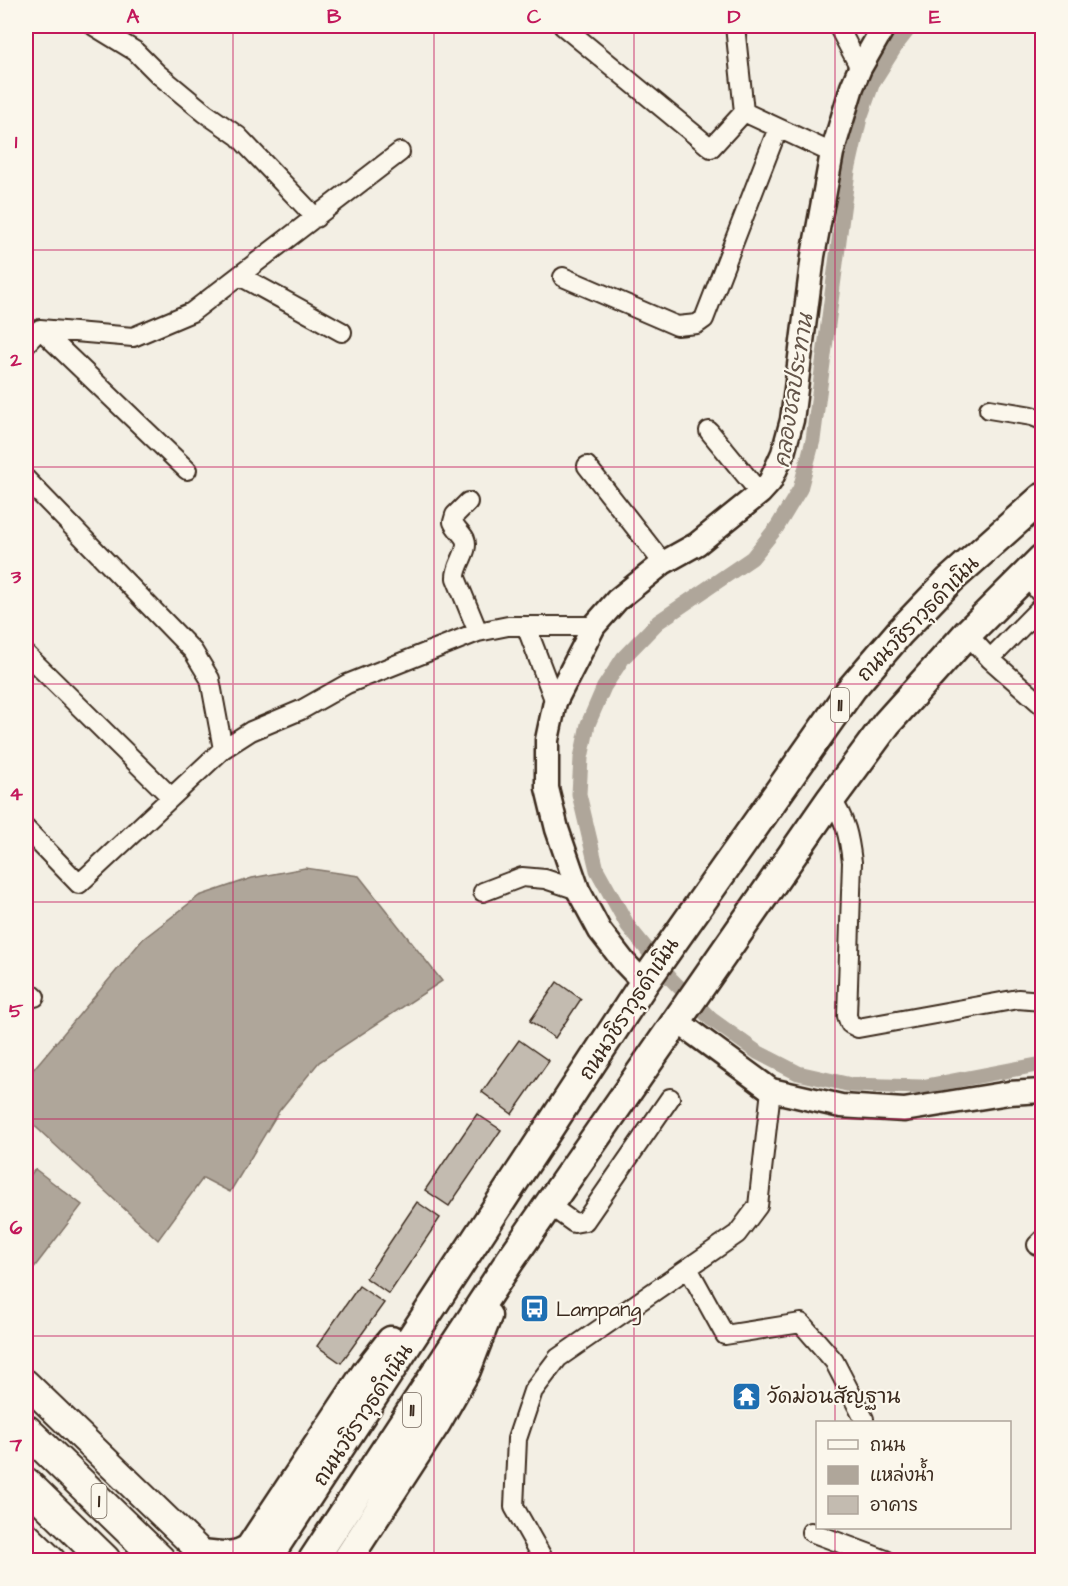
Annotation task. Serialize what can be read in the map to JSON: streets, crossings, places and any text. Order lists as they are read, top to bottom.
{
  "streets": {
    "highway": ["1"],
    "main road": ["ถนนวชิราวุธดำเนิน", "11"]
  },
  "water": ["คลองชลประทาน"],
  "places": {
    "bus stop": ["Lampang"],
    "temple": ["วัดม่อนสัญฐาน"]
  },
  "legend": ["ถนน", "แหล่งน้ำ", "อาคาร"],
  "grid": {
    "columns": [
      "A",
      "B",
      "C",
      "D",
      "E"
    ],
    "rows": [
      "1",
      "2",
      "3",
      "4",
      "5",
      "6",
      "7"
    ]
  }
}
